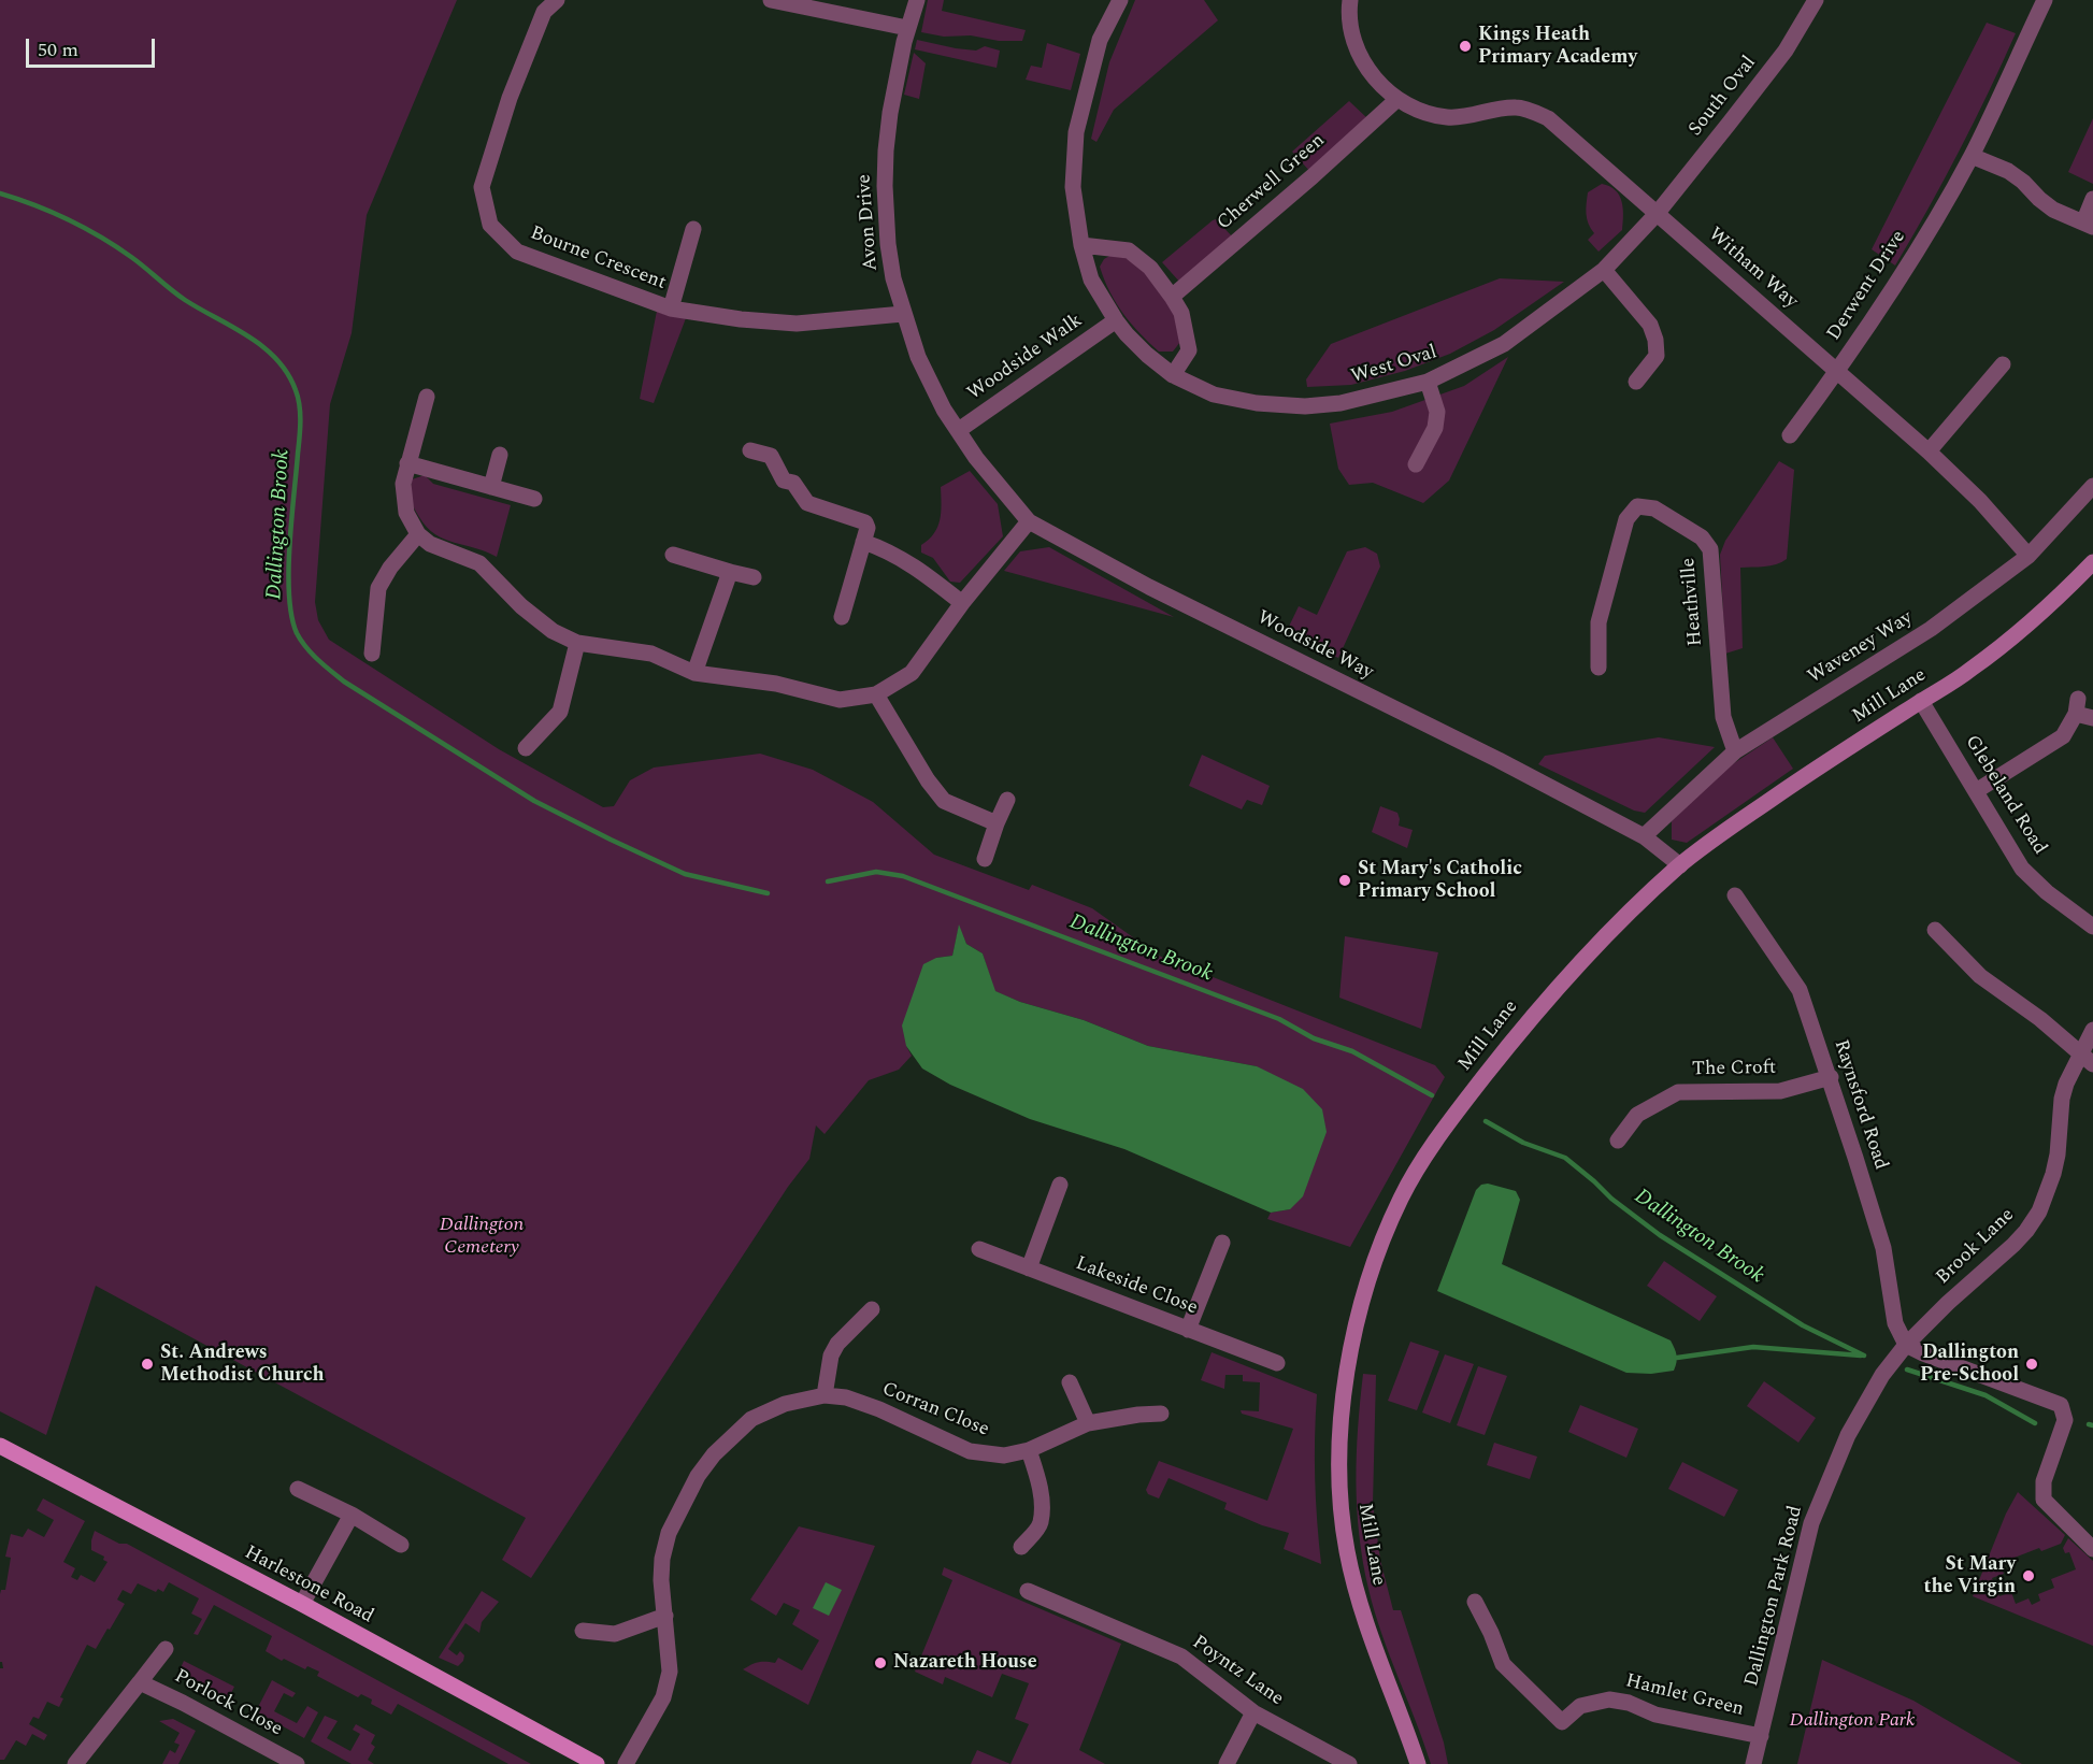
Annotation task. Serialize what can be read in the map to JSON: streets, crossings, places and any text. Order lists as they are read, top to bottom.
{
  "streets": {
    "main road": ["Harlestone Road"],
    "street": [
      "South Oval",
      "Cherwell Green",
      "Avon Drive",
      "Bourne Crescent",
      "Witham Way",
      "Derwent Drive",
      "Woodside Walk",
      "West Oval",
      "Heathville",
      "Woodside Way",
      "Waveney Way",
      "Mill Lane",
      "Glebeland Road",
      "The Croft",
      "Raynsford Road",
      "Brook Lane",
      "Lakeside Close",
      "Corran Close",
      "Dallington Park Road",
      "Poyntz Lane",
      "Hamlet Green",
      "Porlock Close"
    ]
  },
  "crossings": [
    ["South Oval", "Witham Way"],
    ["South Oval", "West Oval"],
    ["Cherwell Green", "Witham Way"],
    ["Avon Drive", "Bourne Crescent"],
    ["Avon Drive", "Woodside Walk"],
    ["Avon Drive", "Woodside Way"],
    ["Witham Way", "Derwent Drive"],
    ["Witham Way", "West Oval"],
    ["Witham Way", "Waveney Way"],
    ["Woodside Walk", "West Oval"],
    ["Woodside Walk", "Woodside Way"],
    ["Heathville", "Waveney Way"],
    ["Woodside Way", "Waveney Way"],
    ["Woodside Way", "Mill Lane"],
    ["Mill Lane", "Glebeland Road"],
    ["The Croft", "Raynsford Road"],
    ["Raynsford Road", "Brook Lane"],
    ["Raynsford Road", "Dallington Park Road"],
    ["Brook Lane", "Dallington Park Road"],
    ["Dallington Park Road", "Hamlet Green"]
  ],
  "water": ["Dallington Brook"],
  "parks": ["Dallington Cemetery", "Dallington Park"],
  "places": [
    "Kings Heath Primary Academy",
    "St Mary's Catholic Primary School",
    "St. Andrews Methodist Church",
    "Dallington Pre-School",
    "St Mary the Virgin",
    "Nazareth House"
  ],
  "scale_bar": "50 m"
}
